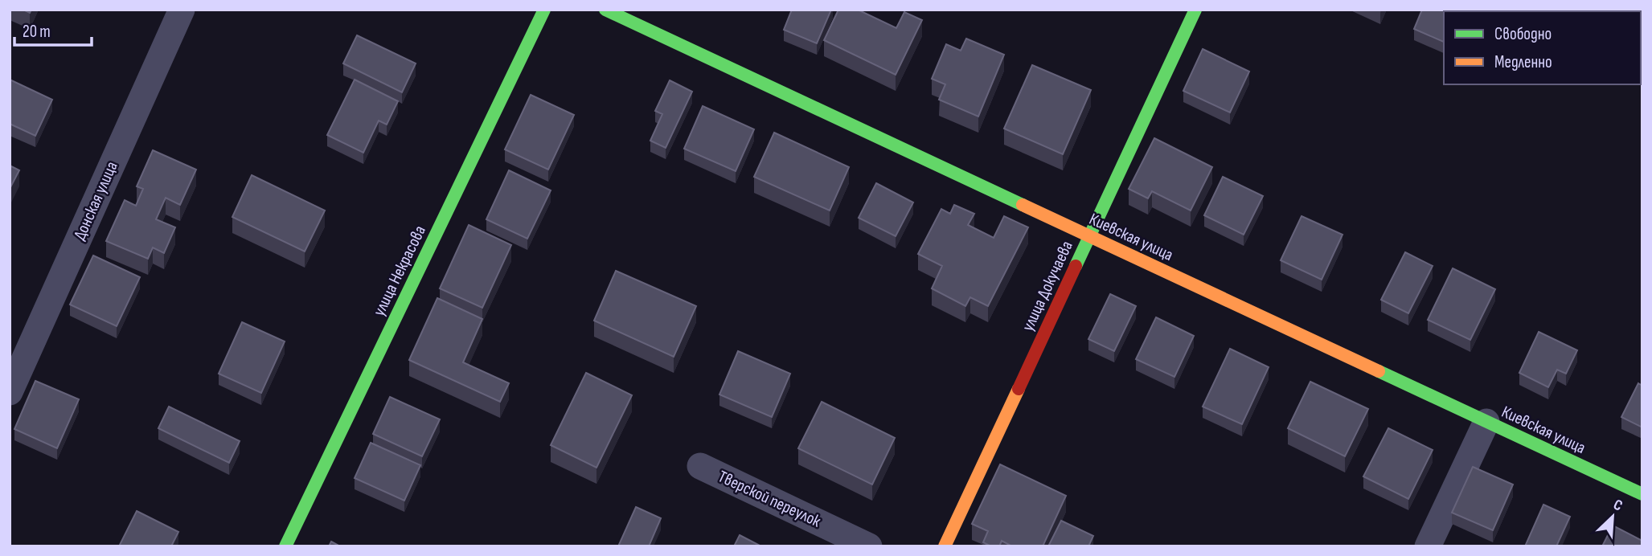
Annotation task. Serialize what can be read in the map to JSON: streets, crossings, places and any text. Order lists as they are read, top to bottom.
{
  "streets": {
    "street": [
      "Донская улица",
      "Киевская улица",
      "улица Некрасова",
      "улица Докучаева",
      "Тверской переулок"
    ]
  },
  "crossings": [
    ["Киевская улица", "улица Докучаева"]
  ],
  "legend": ["Свободно", "Медленно"],
  "scale_bar": "20 m",
  "north": "top right"
}
